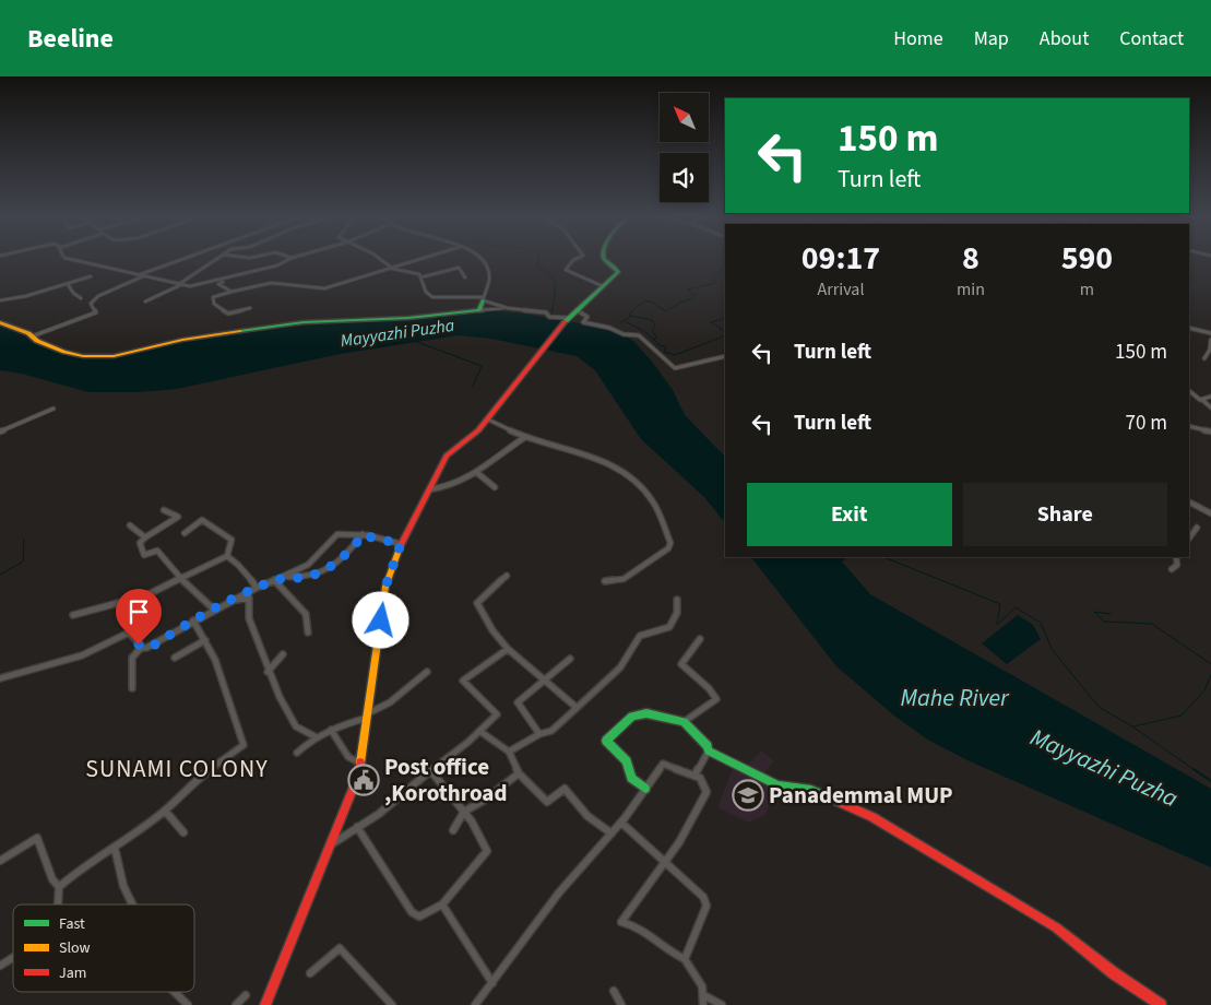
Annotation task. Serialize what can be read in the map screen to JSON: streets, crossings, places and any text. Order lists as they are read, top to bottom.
{
  "districts": ["SUNAMI COLONY"],
  "water": ["Mayyazhi Puzha", "Mahe River"],
  "places": {
    "public building": ["Post office ,Korothroad"],
    "school or university": ["Panademmal MUP"]
  },
  "legend": ["Fast", "Slow", "Jam"],
  "north": "top left",
  "page": {
    "header": "Beeline",
    "nav": [
      "Home",
      "Map",
      "About",
      "Contact"
    ],
    "turn": ["150 m", "Turn left"],
    "eta": [
      "09:17",
      "Arrival",
      "8",
      "min",
      "590",
      "m"
    ],
    "list": [
      {
        "name": "Turn left",
        "value": "150 m"
      },
      {
        "name": "Turn left",
        "value": "70 m"
      }
    ],
    "buttons": ["Exit", "Share"]
  }
}
